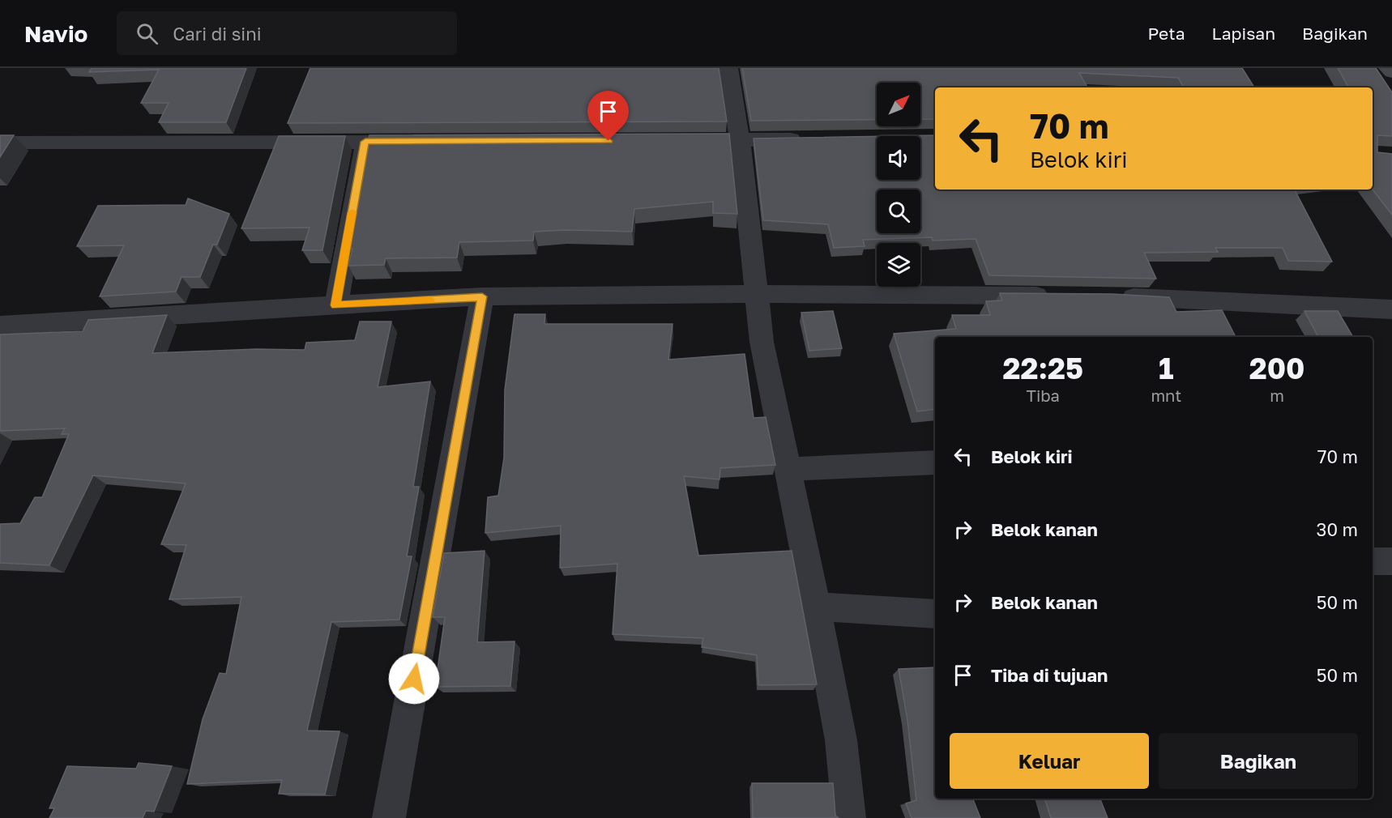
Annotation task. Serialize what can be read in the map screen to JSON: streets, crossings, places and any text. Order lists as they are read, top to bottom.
{
  "north": "top right",
  "page": {
    "header": "Navio",
    "search": "Cari di sini",
    "nav": ["Peta", "Lapisan", "Bagikan"],
    "turn": ["70 m", "Belok kiri"],
    "eta": [
      "22:25",
      "Tiba",
      "1",
      "mnt",
      "200",
      "m"
    ],
    "list": [
      {
        "name": "Belok kiri",
        "value": "70 m"
      },
      {
        "name": "Belok kanan",
        "value": "30 m"
      },
      {
        "name": "Belok kanan",
        "value": "50 m"
      },
      {
        "name": "Tiba di tujuan",
        "value": "50 m"
      }
    ],
    "buttons": ["Keluar", "Bagikan"]
  }
}
